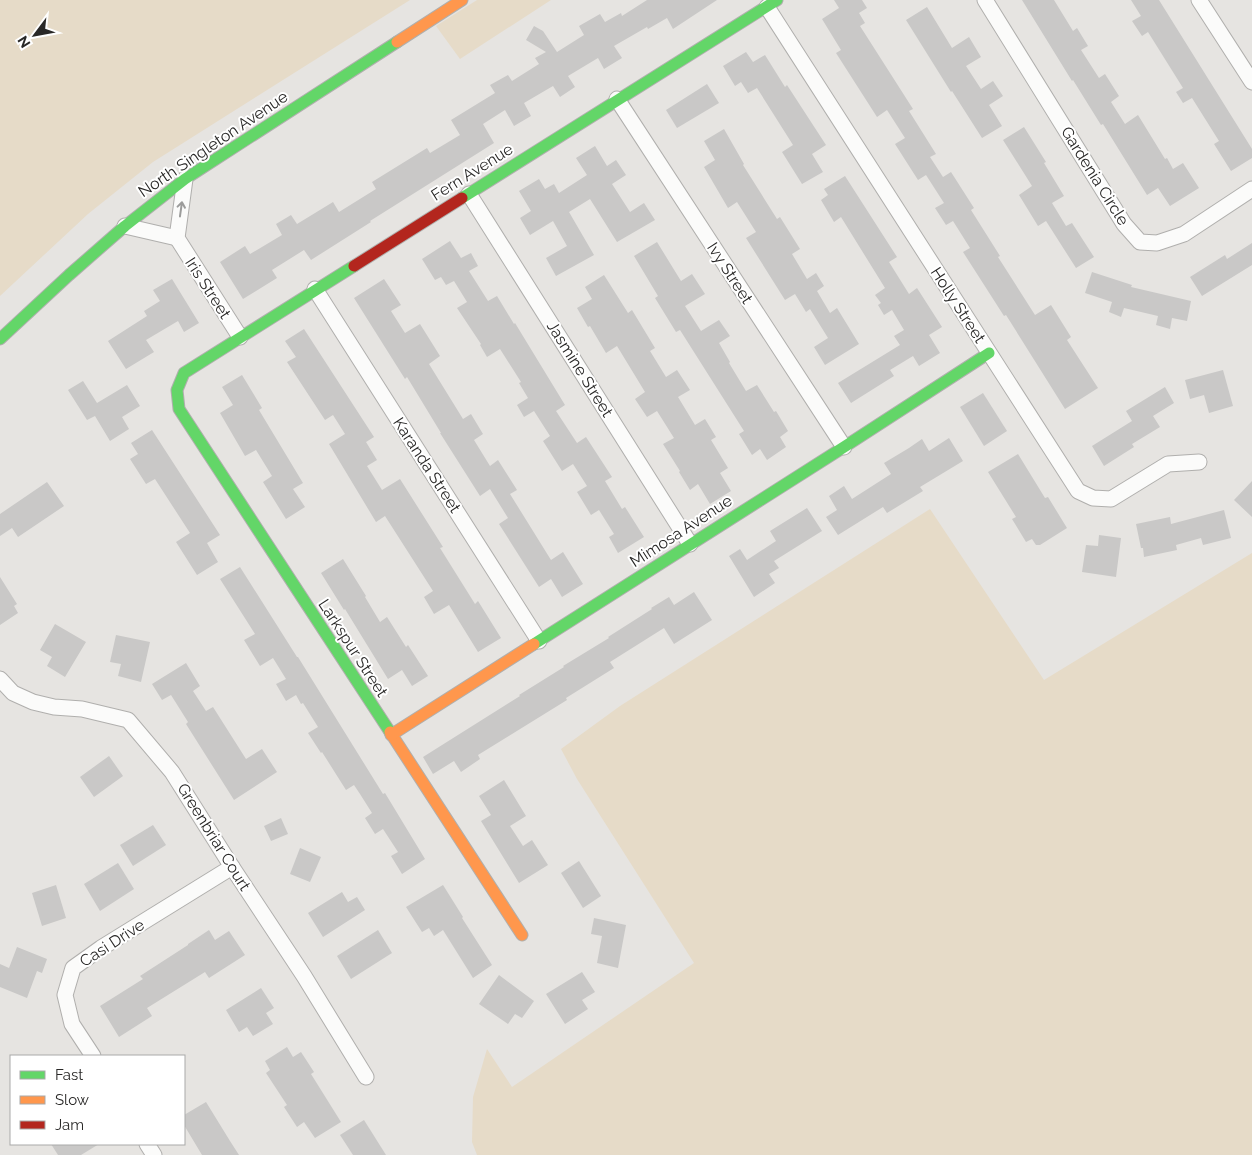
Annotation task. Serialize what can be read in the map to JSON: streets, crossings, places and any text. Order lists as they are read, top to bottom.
{
  "streets": {
    "street": [
      "North Singleton Avenue",
      "Fern Avenue",
      "Gardenia Circle",
      "Ivy Street",
      "Iris Street",
      "Holly Street",
      "Jasmine Street",
      "Karanda Street",
      "Mimosa Avenue",
      "Larkspur Street",
      "Greenbriar Court",
      "Casi Drive"
    ]
  },
  "crossings": [
    ["North Singleton Avenue", "Iris Street"],
    ["Fern Avenue", "Ivy Street"],
    ["Fern Avenue", "Iris Street"],
    ["Fern Avenue", "Holly Street"],
    ["Fern Avenue", "Jasmine Street"],
    ["Fern Avenue", "Karanda Street"],
    ["Fern Avenue", "Larkspur Street"],
    ["Ivy Street", "Mimosa Avenue"],
    ["Holly Street", "Mimosa Avenue"],
    ["Jasmine Street", "Mimosa Avenue"],
    ["Karanda Street", "Mimosa Avenue"],
    ["Mimosa Avenue", "Larkspur Street"],
    ["Greenbriar Court", "Casi Drive"]
  ],
  "legend": ["Fast", "Slow", "Jam"],
  "north": "bottom left"
}
